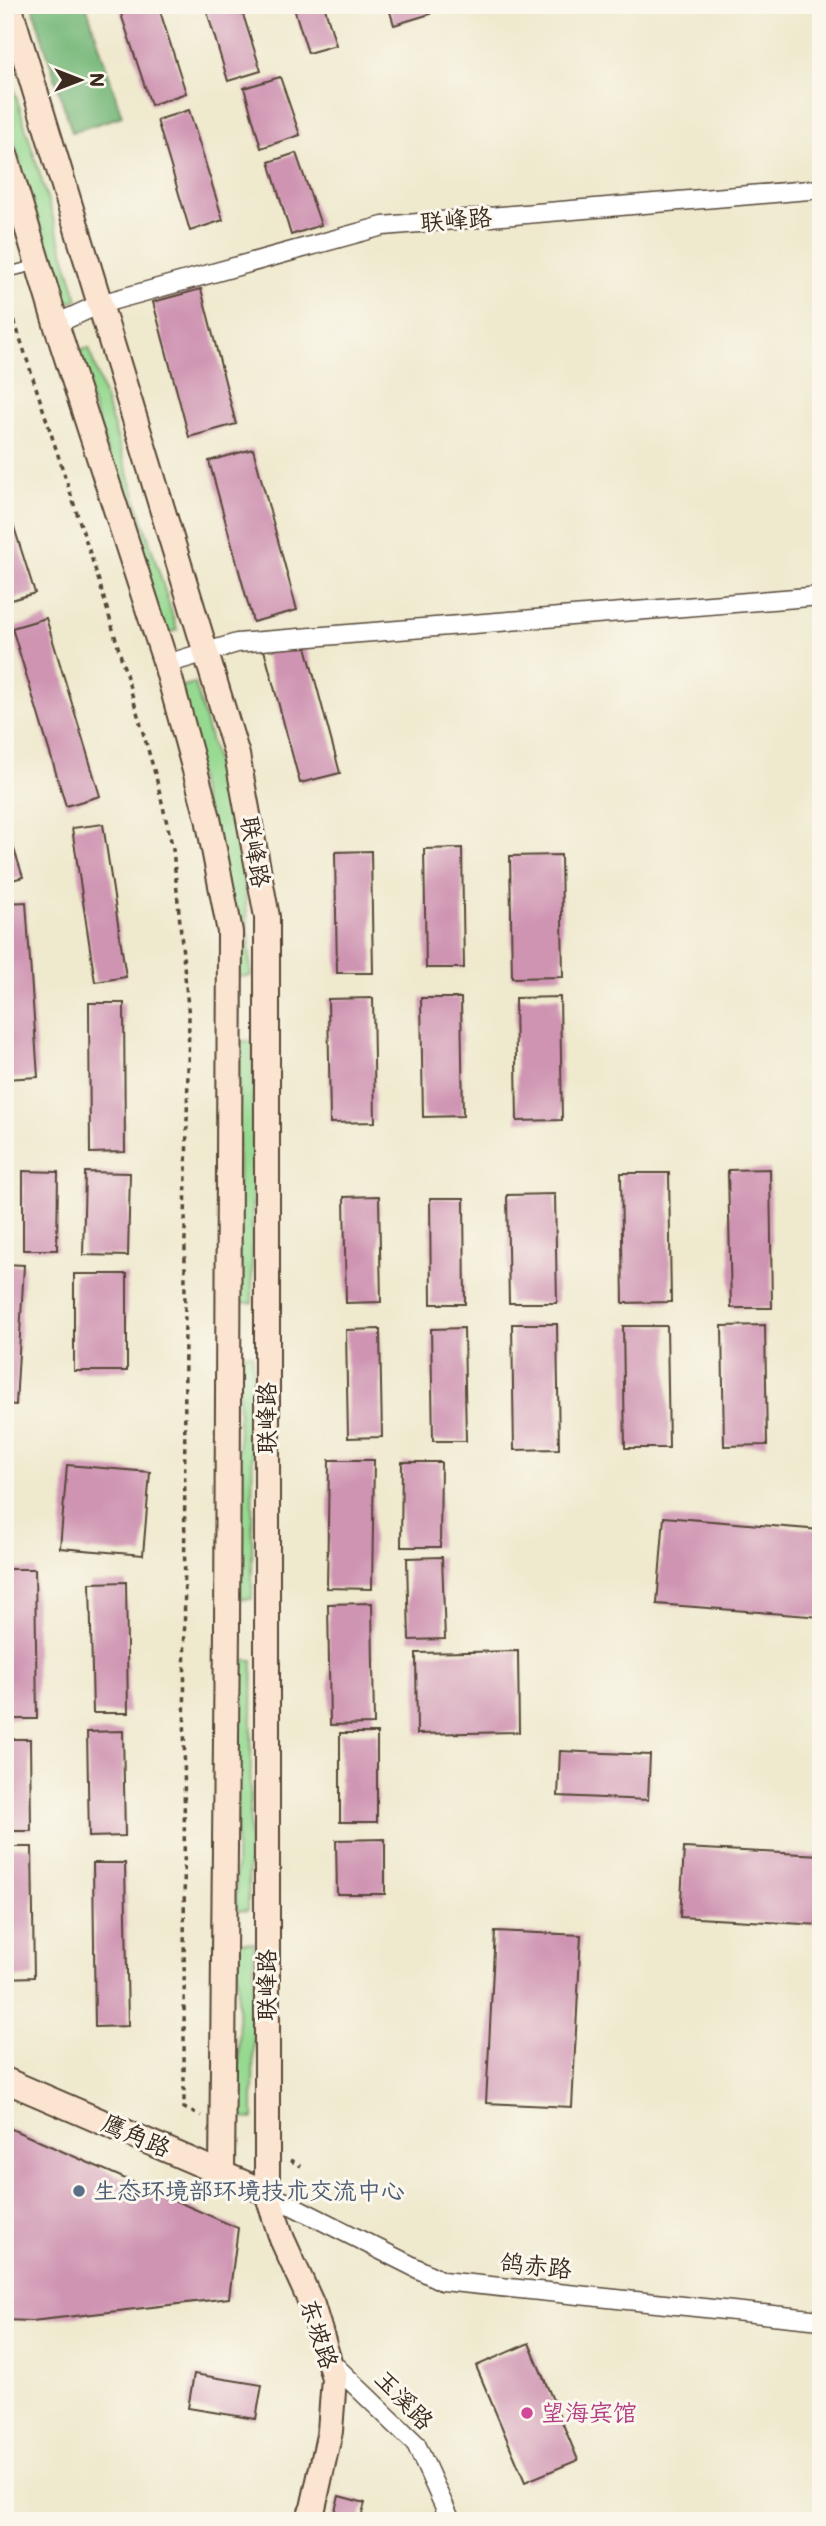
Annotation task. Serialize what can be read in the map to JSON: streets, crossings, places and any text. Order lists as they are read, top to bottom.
{
  "streets": {
    "main road": ["联峰路", "鹰角路", "东坡路"],
    "street": ["鸽赤路", "玉溪路"]
  },
  "crossings": [
    ["联峰路", "鹰角路"],
    ["联峰路", "鸽赤路"],
    ["联峰路", "东坡路"],
    ["鹰角路", "鸽赤路"],
    ["鹰角路", "东坡路"],
    ["鸽赤路", "东坡路"],
    ["东坡路", "玉溪路"]
  ],
  "places": ["生态环境部环境技术交流中心", "望海宾馆"],
  "north": "right"
}
